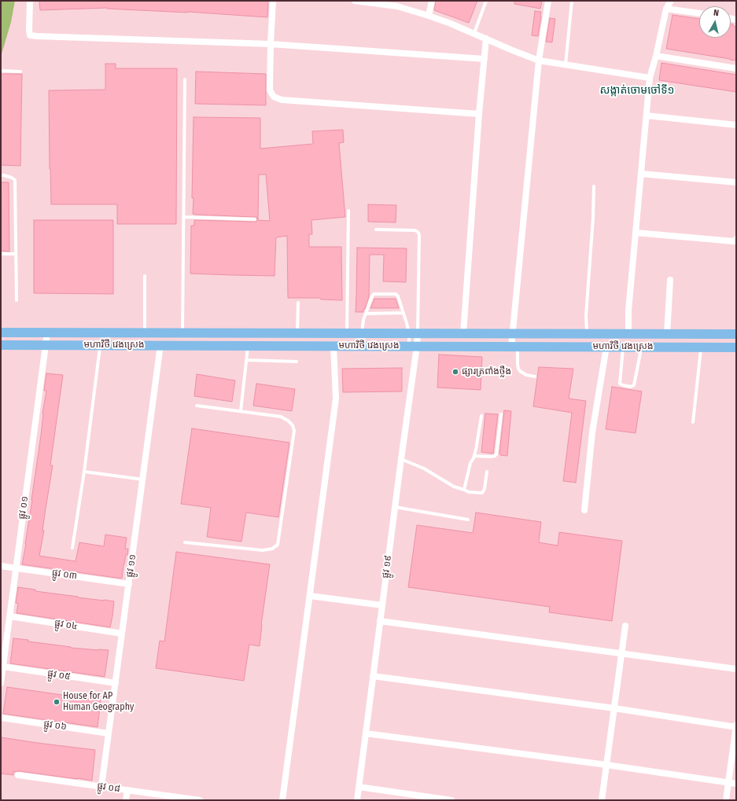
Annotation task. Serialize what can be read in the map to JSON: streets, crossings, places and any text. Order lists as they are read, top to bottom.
{
  "streets": {
    "main road": ["មហាវិថី វេងស្រេង"],
    "street": [
      "ផ្លូវ ០១",
      "ផ្លូវ ១១",
      "ផ្លូវ ១៩",
      "ផ្លូវ ០៣",
      "ផ្លូវ ០៤",
      "ផ្លូវ ០៥",
      "ផ្លូវ ០៦",
      "ផ្លូវ ០៨"
    ]
  },
  "crossings": [
    ["មហាវិថី វេងស្រេង", "ផ្លូវ ០១"],
    ["មហាវិថី វេងស្រេង", "ផ្លូវ ១១"],
    ["មហាវិថី វេងស្រេង", "ផ្លូវ ១៩"],
    ["ផ្លូវ ០១", "ផ្លូវ ០៣"],
    ["ផ្លូវ ០១", "ផ្លូវ ០៤"],
    ["ផ្លូវ ០១", "ផ្លូវ ០៥"],
    ["ផ្លូវ ១១", "ផ្លូវ ០៣"],
    ["ផ្លូវ ១១", "ផ្លូវ ០៤"],
    ["ផ្លូវ ១១", "ផ្លូវ ០៥"],
    ["ផ្លូវ ១១", "ផ្លូវ ០៦"],
    ["ផ្លូវ ១១", "ផ្លូវ ០៨"]
  ],
  "districts": ["សង្កាត់ចោមចៅទី១"],
  "places": ["ផ្សារត្រពាំងថ្លឹង", "House for AP Human Geography"],
  "north": "top"
}
